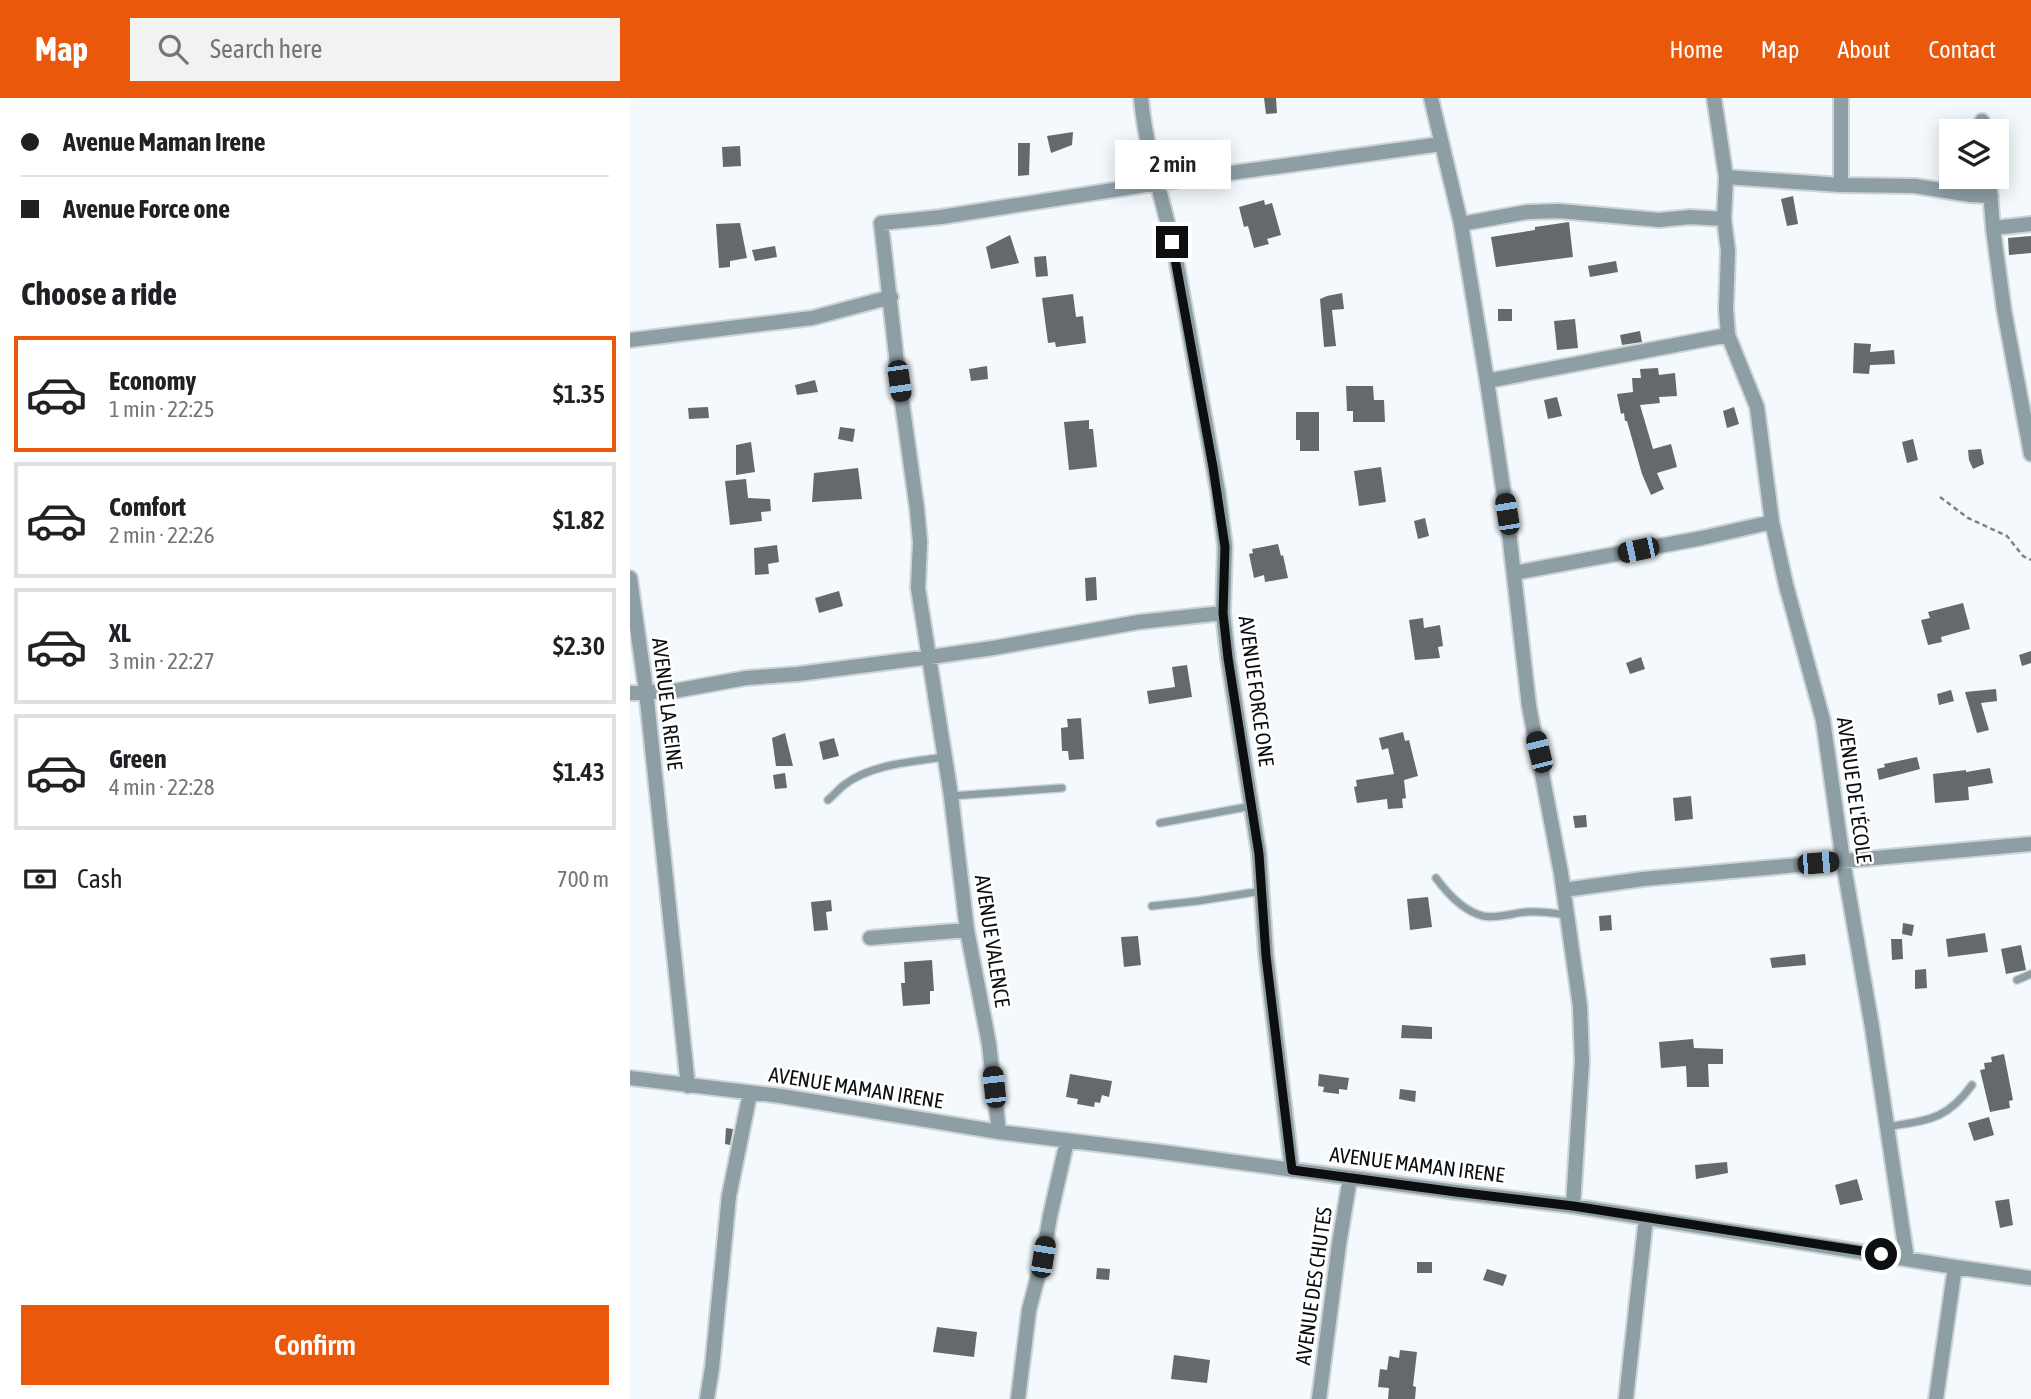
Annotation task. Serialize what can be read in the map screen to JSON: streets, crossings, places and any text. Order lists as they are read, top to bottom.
{
  "streets": {
    "street": [
      "AVENUE FORCE ONE",
      "AVENUE LA REINE",
      "AVENUE DE L'ÉCOLE",
      "AVENUE VALENCE",
      "AVENUE MAMAN IRENE",
      "AVENUE DES CHUTES"
    ]
  },
  "crossings": [
    ["AVENUE FORCE ONE", "AVENUE VALENCE"],
    ["AVENUE FORCE ONE", "AVENUE MAMAN IRENE"],
    ["AVENUE LA REINE", "AVENUE MAMAN IRENE"],
    ["AVENUE DE L'ÉCOLE", "AVENUE MAMAN IRENE"],
    ["AVENUE VALENCE", "AVENUE MAMAN IRENE"],
    ["AVENUE MAMAN IRENE", "AVENUE DES CHUTES"]
  ],
  "page": {
    "header": "Map",
    "search": "Search here",
    "nav": [
      "Home",
      "Map",
      "About",
      "Contact"
    ],
    "banner": ["Avenue Maman Irene", "Avenue Force one"],
    "bubble": "2 min",
    "heading": "Choose a ride",
    "list": [
      {
        "name": "Economy",
        "note": "1 min · 22:25",
        "value": "$1.35"
      },
      {
        "name": "Comfort",
        "note": "2 min · 22:26",
        "value": "$1.82"
      },
      {
        "name": "XL",
        "note": "3 min · 22:27",
        "value": "$2.30"
      },
      {
        "name": "Green",
        "note": "4 min · 22:28",
        "value": "$1.43"
      }
    ],
    "pay": ["Cash", "700 m"],
    "buttons": "Confirm"
  }
}
